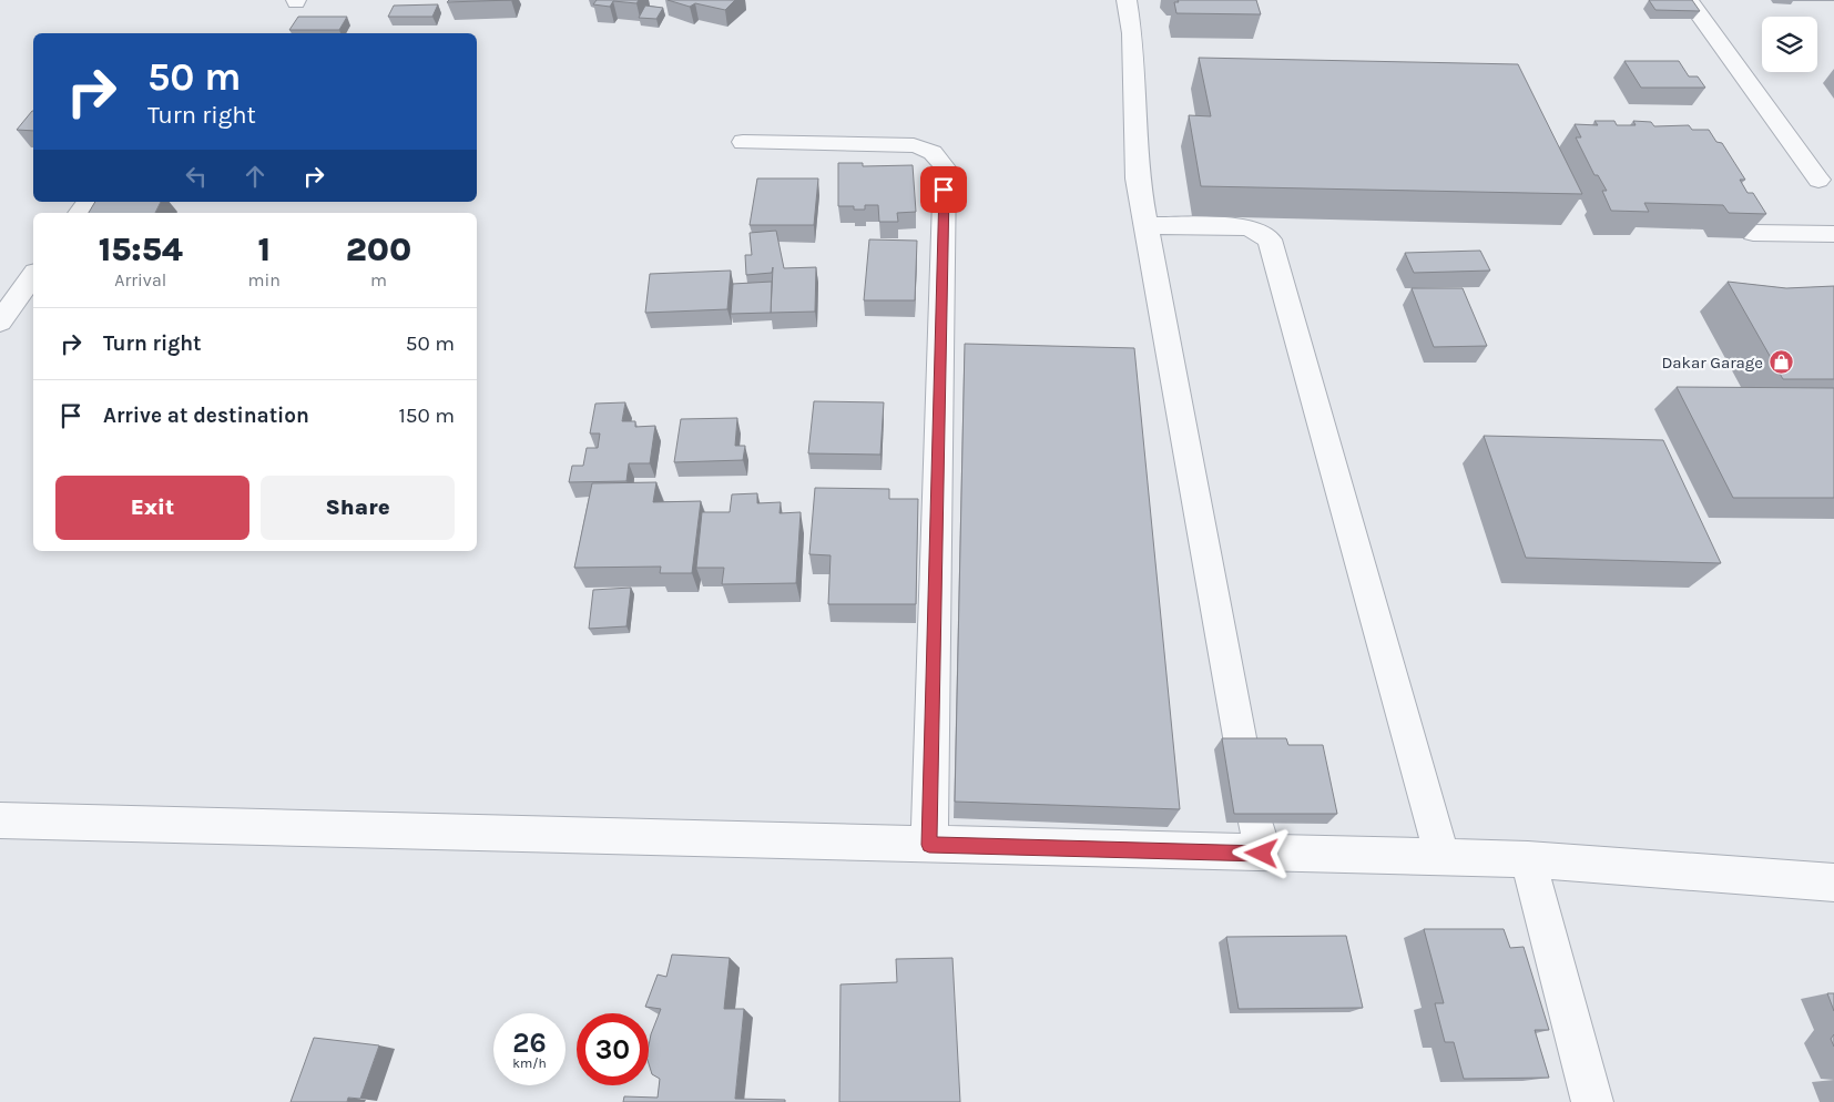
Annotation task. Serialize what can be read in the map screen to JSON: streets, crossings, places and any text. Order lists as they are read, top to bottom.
{
  "places": {
    "shop": ["Dakar Garage"]
  },
  "page": {
    "turn": ["50 m", "Turn right"],
    "eta": [
      "15:54",
      "Arrival",
      "1",
      "min",
      "200",
      "m"
    ],
    "list": [
      {
        "name": "Turn right",
        "value": "50 m"
      },
      {
        "name": "Arrive at destination",
        "value": "150 m"
      }
    ],
    "buttons": ["Exit", "Share"],
    "speed": "26 km/h",
    "limit": "30"
  }
}
